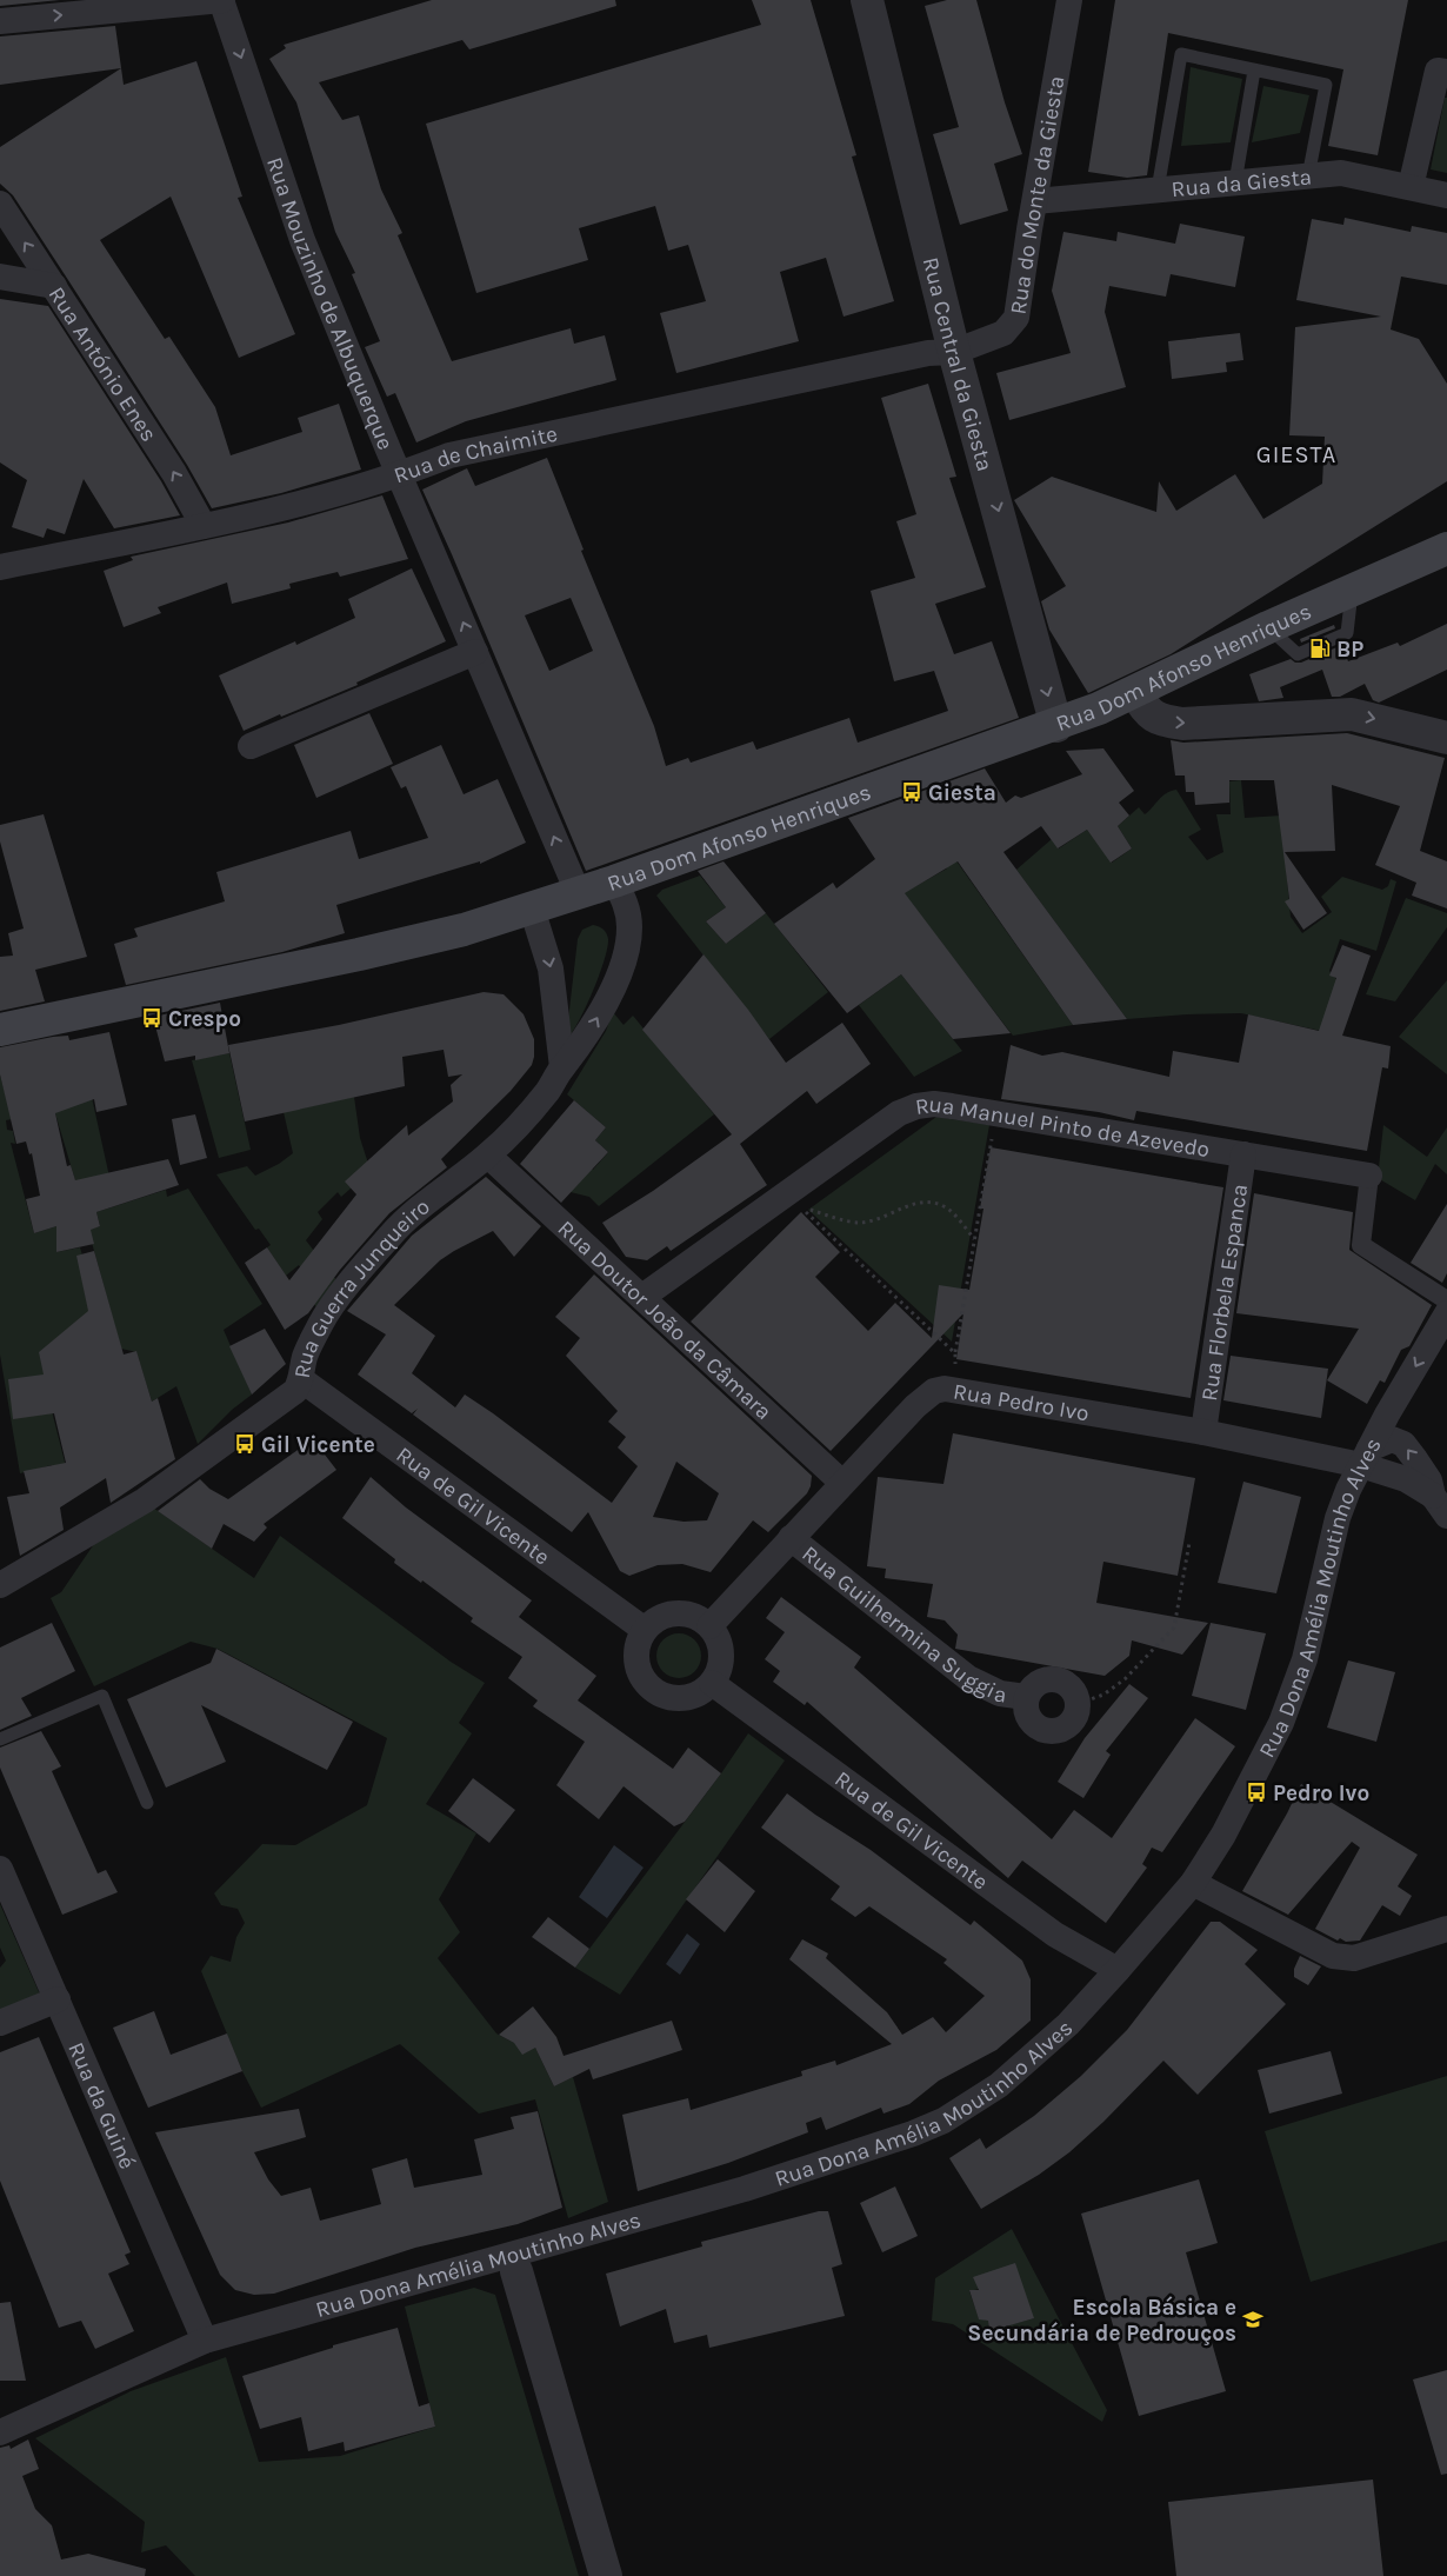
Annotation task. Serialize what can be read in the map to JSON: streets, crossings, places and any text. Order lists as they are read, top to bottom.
{
  "streets": {
    "main road": ["Rua Dom Afonso Henriques"],
    "street": [
      "Rua da Giesta",
      "Rua do Monte da Giesta",
      "Rua Mouzinho de Albuquerque",
      "Rua António Enes",
      "Rua Central da Giesta",
      "Rua de Chaimite",
      "Rua Manuel Pinto de Azevedo",
      "Rua Guerra Junqueiro",
      "Rua Florbela Espanca",
      "Rua Doutor João da Câmara",
      "Rua Pedro Ivo",
      "Rua de Gil Vicente",
      "Rua Dona Amélia Moutinho Alves",
      "Rua Guilhermina Suggia",
      "Rua da Guiné"
    ]
  },
  "crossings": [
    ["Rua da Giesta", "Rua do Monte da Giesta"],
    ["Rua do Monte da Giesta", "Rua Central da Giesta"],
    ["Rua do Monte da Giesta", "Rua de Chaimite"],
    ["Rua Mouzinho de Albuquerque", "Rua de Chaimite"],
    ["Rua Mouzinho de Albuquerque", "Rua Dom Afonso Henriques"],
    ["Rua António Enes", "Rua de Chaimite"],
    ["Rua Central da Giesta", "Rua de Chaimite"],
    ["Rua Central da Giesta", "Rua Dom Afonso Henriques"],
    ["Rua Dom Afonso Henriques", "Rua Guerra Junqueiro"],
    ["Rua Manuel Pinto de Azevedo", "Rua Florbela Espanca"],
    ["Rua Manuel Pinto de Azevedo", "Rua Doutor João da Câmara"],
    ["Rua Guerra Junqueiro", "Rua Doutor João da Câmara"],
    ["Rua Guerra Junqueiro", "Rua de Gil Vicente"],
    ["Rua Florbela Espanca", "Rua Pedro Ivo"],
    ["Rua Doutor João da Câmara", "Rua Pedro Ivo"],
    ["Rua Pedro Ivo", "Rua de Gil Vicente"],
    ["Rua Pedro Ivo", "Rua Dona Amélia Moutinho Alves"],
    ["Rua Pedro Ivo", "Rua Guilhermina Suggia"],
    ["Rua de Gil Vicente", "Rua Dona Amélia Moutinho Alves"],
    ["Rua Dona Amélia Moutinho Alves", "Rua da Guiné"]
  ],
  "one_way": ["Rua António Enes", "Rua Central da Giesta"],
  "districts": ["GIESTA"],
  "places": {
    "fuel station": ["BP"],
    "bus stop": [
      "Giesta",
      "Crespo",
      "Gil Vicente",
      "Pedro Ivo"
    ],
    "school or university": ["Escola Básica e Secundária de Pedrouços"]
  }
}
